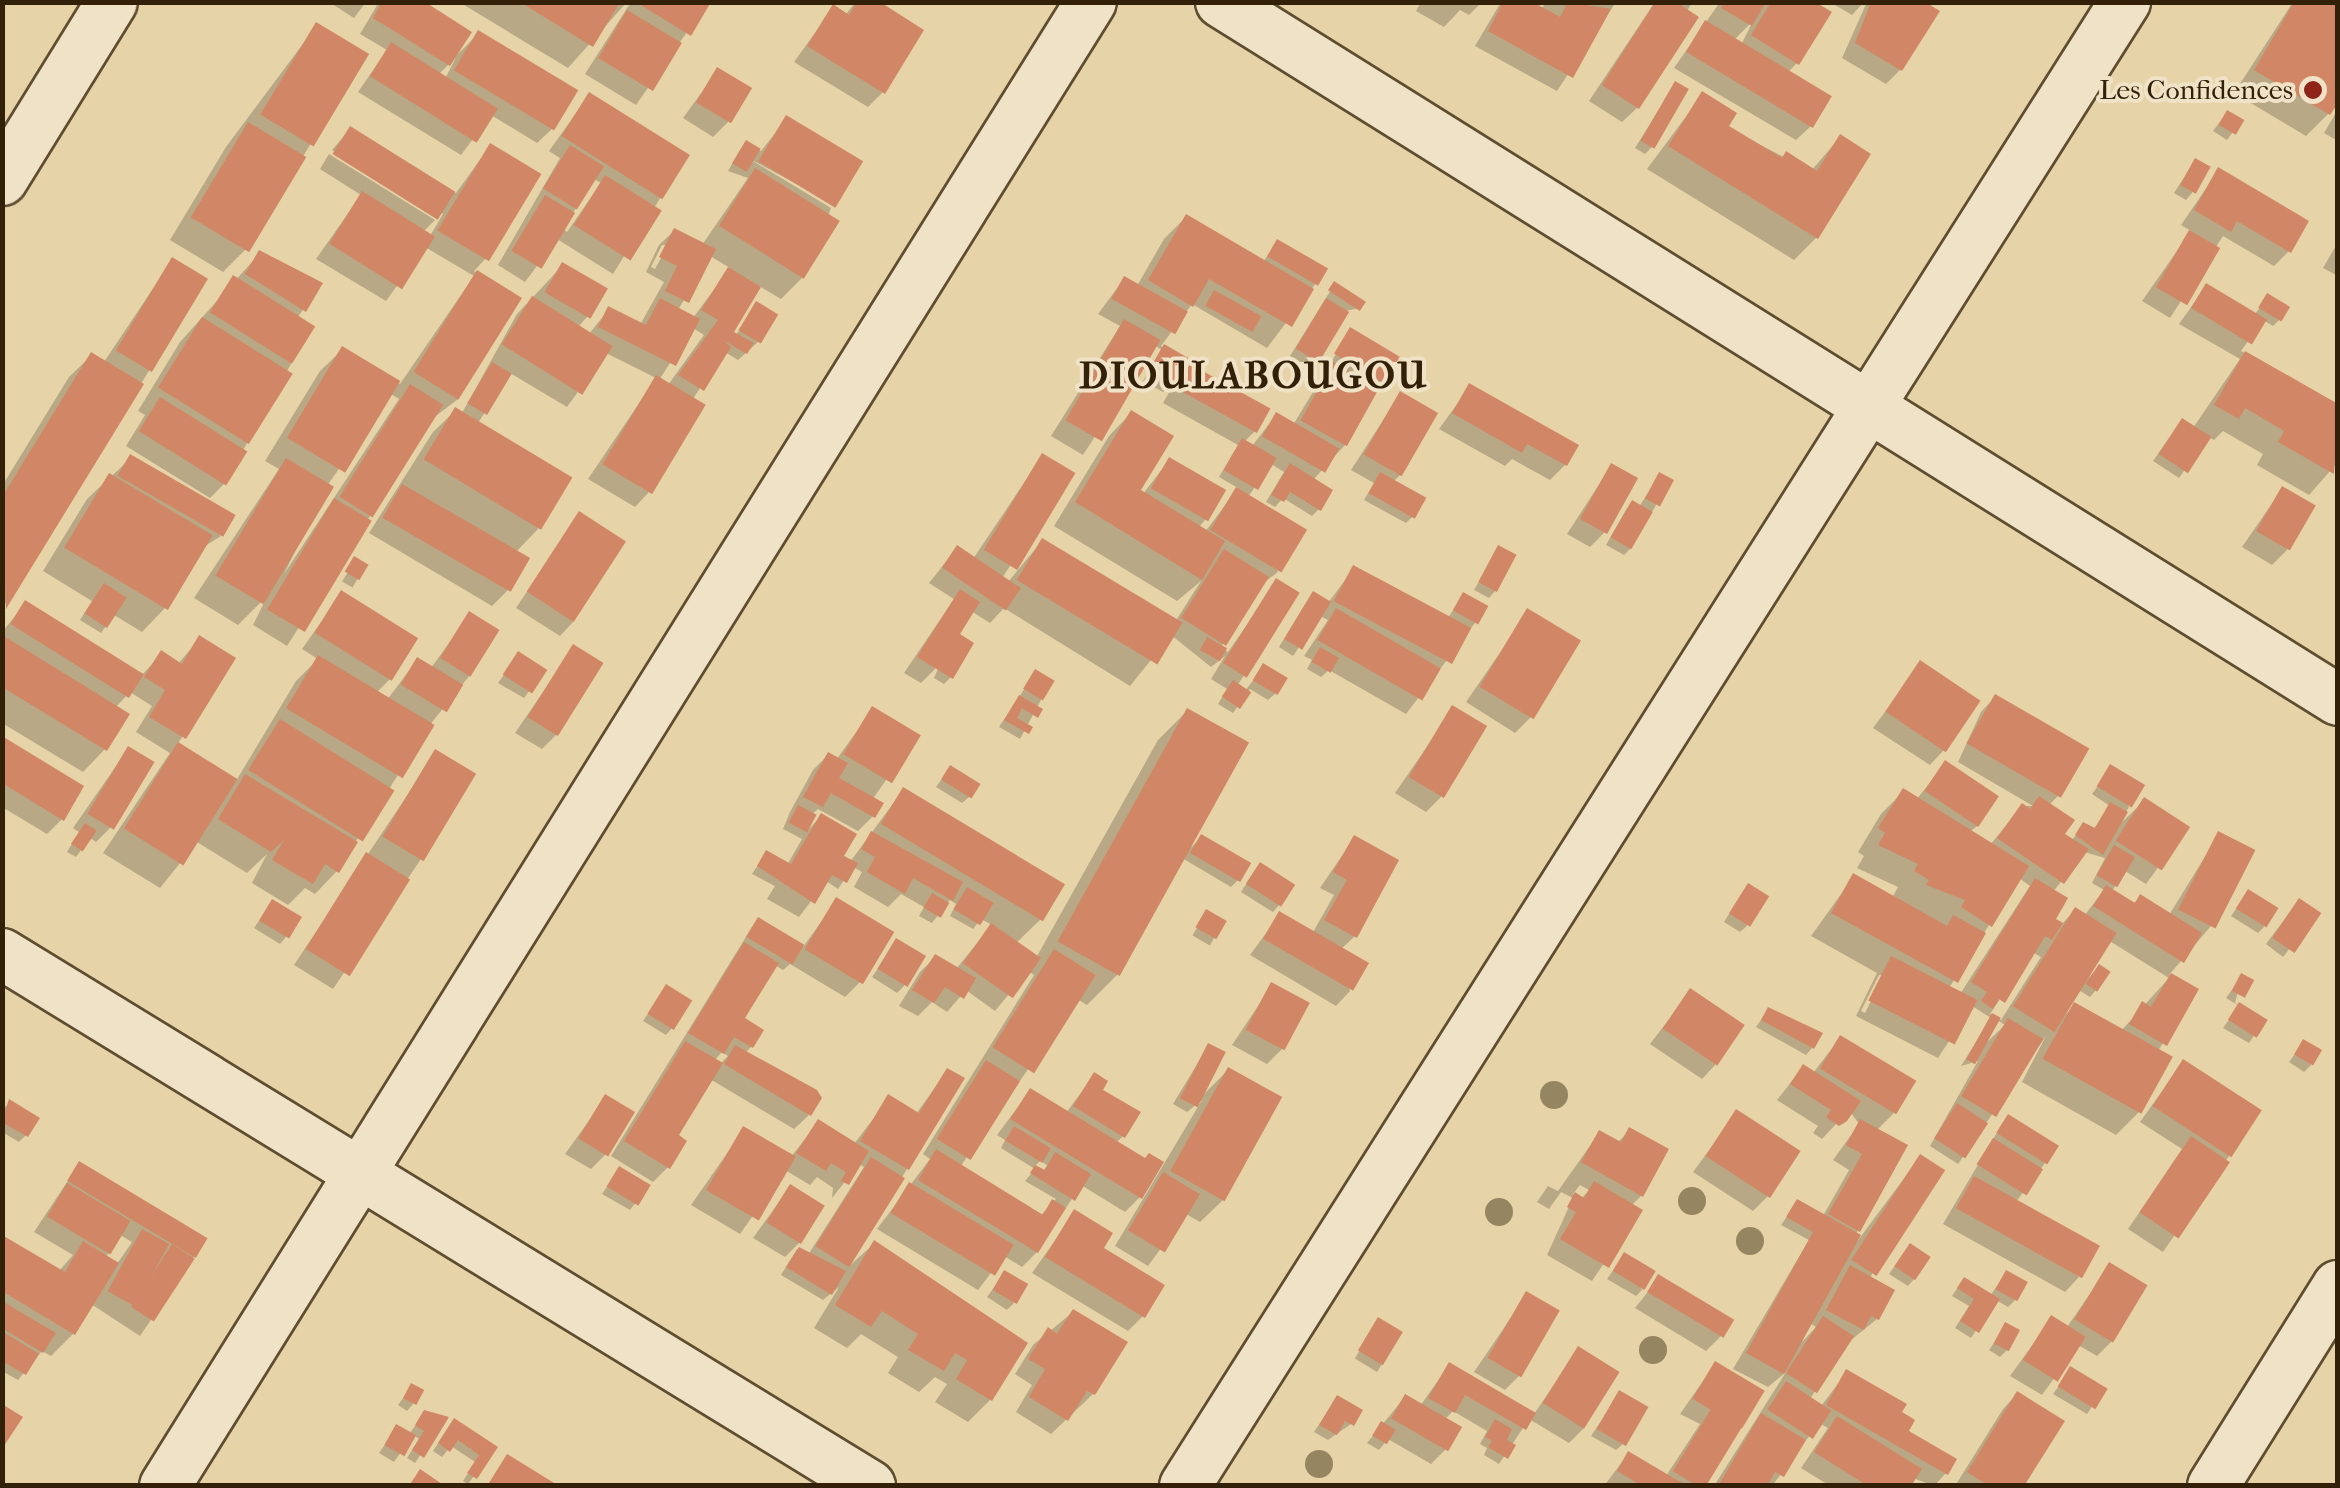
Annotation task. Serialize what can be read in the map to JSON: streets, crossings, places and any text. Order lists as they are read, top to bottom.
{
  "districts": ["DIOULABOUGOU"],
  "places": ["Les Confidences"]
}
